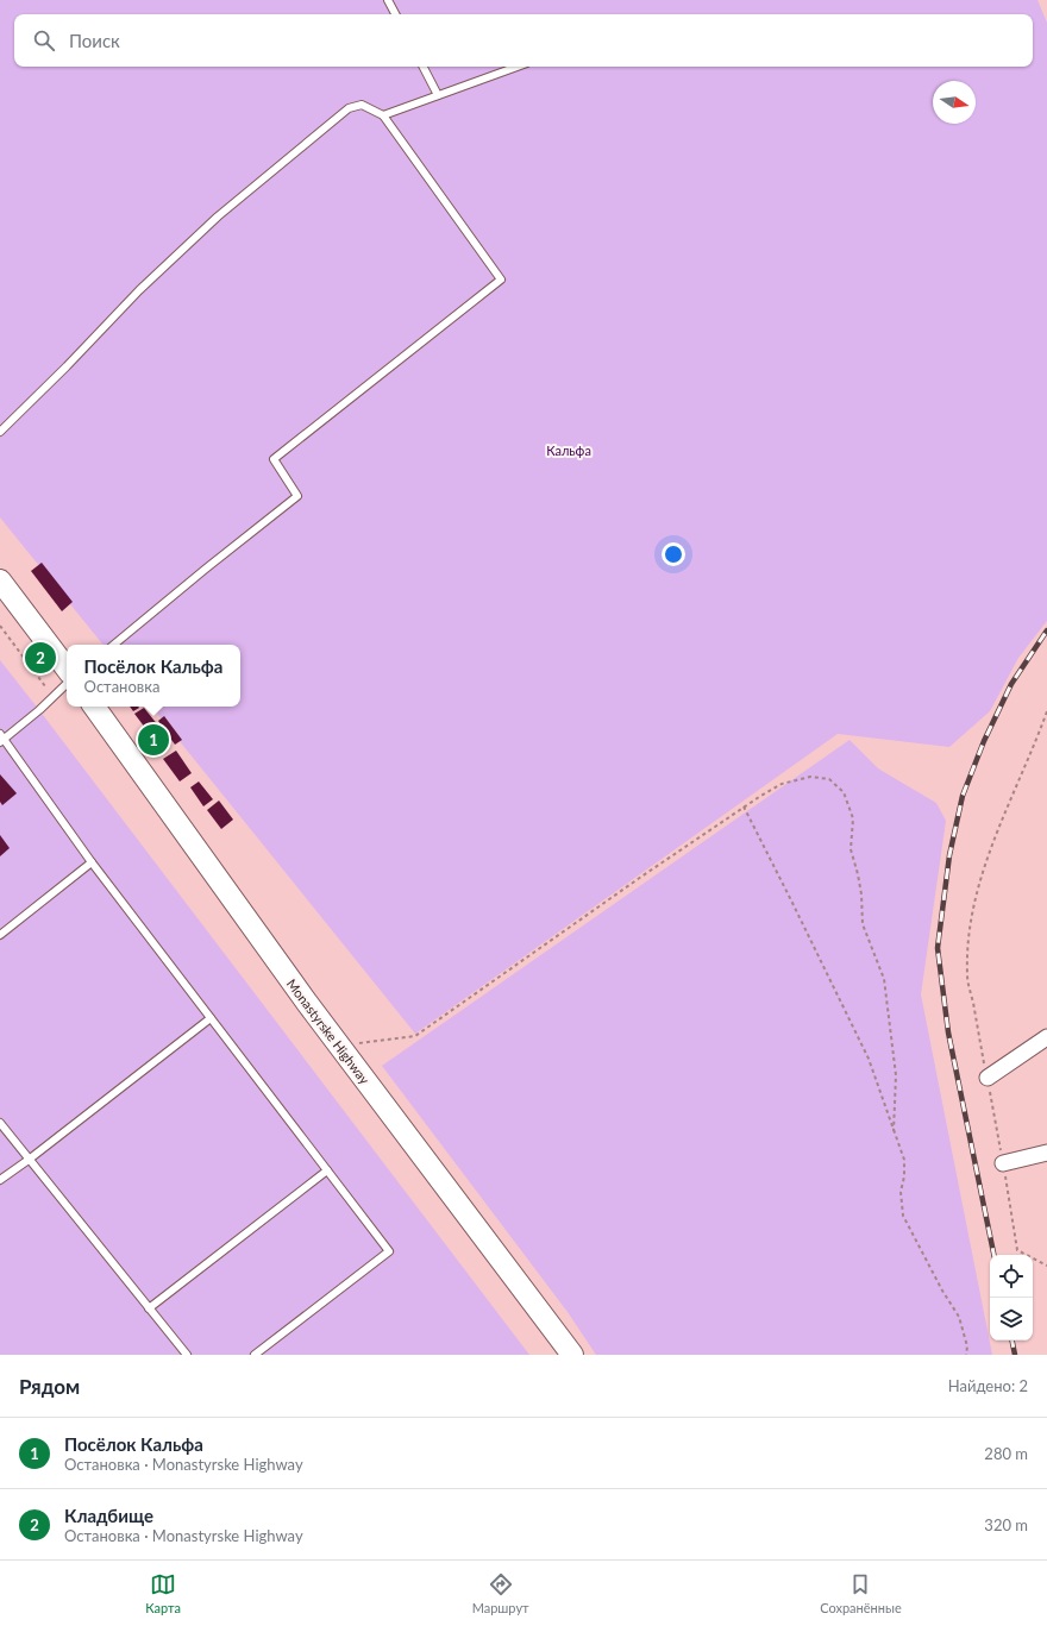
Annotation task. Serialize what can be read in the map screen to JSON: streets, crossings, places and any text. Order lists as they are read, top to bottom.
{
  "streets": {
    "main road": ["Monastyrske Highway"]
  },
  "parks": ["Кальфа"],
  "north": "right",
  "page": {
    "search": "Поиск",
    "pins": ["2", "1"],
    "popup": ["Посёлок Кальфа", "Остановка"],
    "heading": ["Рядом", "Найдено: 2"],
    "list": [
      {
        "mark": "1",
        "name": "Посёлок Кальфа",
        "note": "Остановка · Monastyrske Highway",
        "value": "280 m"
      },
      {
        "mark": "2",
        "name": "Кладбище",
        "note": "Остановка · Monastyrske Highway",
        "value": "320 m"
      }
    ],
    "nav": ["Карта", "Маршрут", "Сохранённые"]
  }
}
